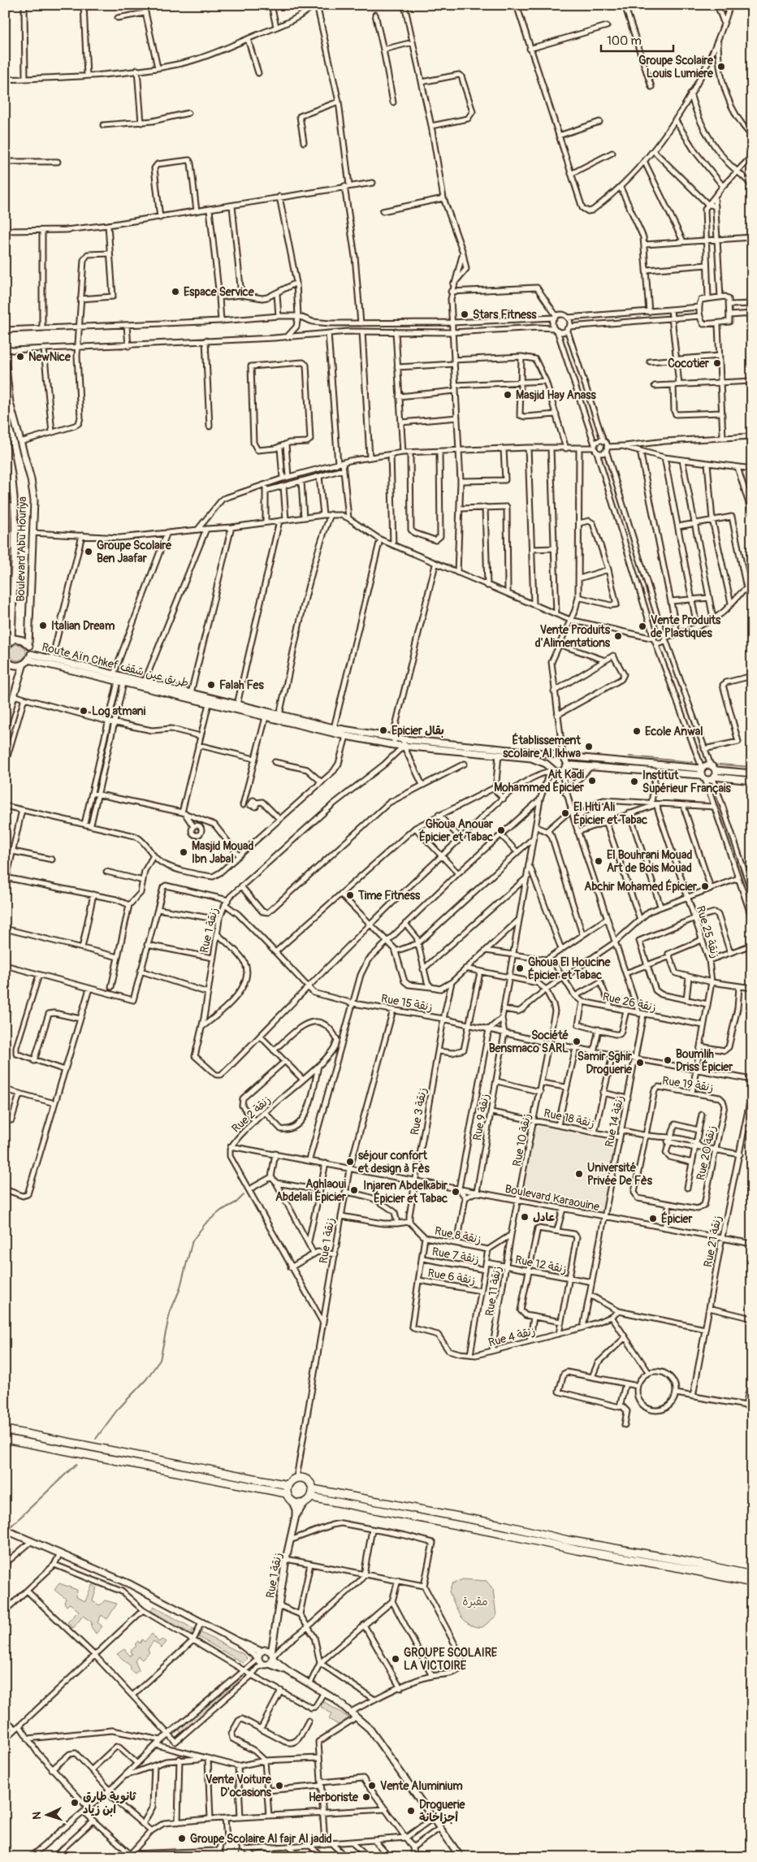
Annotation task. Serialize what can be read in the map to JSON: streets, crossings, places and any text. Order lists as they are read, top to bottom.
{
  "streets": {
    "main road": ["Boulevard Abu Houriya", "Route Aïn Chkef طريق عين شقف", "Rue 1 زنقة"],
    "street": [
      "Rue 25 زنقة",
      "Rue 26 زنقة",
      "Rue 15 زنقة",
      "Rue 19 زنقة",
      "Rue 3 زنقة",
      "Rue 2 زنقة",
      "Rue 9 زنقة",
      "Rue 18 زنقة",
      "Rue 14 زنقة",
      "Rue 10 زنقة",
      "Rue 20 زنقة",
      "Boulevard Karaouine",
      "Rue 8 زنقة",
      "Rue 21 زنقة",
      "Rue 7 زنقة",
      "Rue 12 زنقة",
      "Rue 6 زنقة",
      "Rue 11 زنقة",
      "Rue 4 زنقة"
    ]
  },
  "crossings": [
    ["Boulevard Abu Houriya", "Route Aïn Chkef طريق عين شقف"],
    ["Route Aïn Chkef طريق عين شقف", "Rue 9 زنقة"],
    ["Route Aïn Chkef طريق عين شقف", "Rue 14 زنقة"],
    ["Rue 1 زنقة", "Rue 15 زنقة"],
    ["Rue 1 زنقة", "Rue 2 زنقة"],
    ["Rue 1 زنقة", "Boulevard Karaouine"],
    ["Rue 25 زنقة", "Rue 26 زنقة"],
    ["Rue 26 زنقة", "Rue 14 زنقة"],
    ["Rue 15 زنقة", "Rue 3 زنقة"],
    ["Rue 15 زنقة", "Rue 9 زنقة"],
    ["Rue 19 زنقة", "Rue 20 زنقة"],
    ["Rue 3 زنقة", "Boulevard Karaouine"],
    ["Rue 2 زنقة", "Boulevard Karaouine"],
    ["Rue 9 زنقة", "Rue 18 زنقة"],
    ["Rue 9 زنقة", "Rue 14 زنقة"],
    ["Rue 9 زنقة", "Boulevard Karaouine"],
    ["Rue 18 زنقة", "Rue 14 زنقة"],
    ["Rue 18 زنقة", "Rue 10 زنقة"],
    ["Rue 14 زنقة", "Boulevard Karaouine"],
    ["Rue 14 زنقة", "Rue 12 زنقة"],
    ["Rue 14 زنقة", "Rue 4 زنقة"],
    ["Rue 10 زنقة", "Boulevard Karaouine"],
    ["Rue 10 زنقة", "Rue 11 زنقة"],
    ["Boulevard Karaouine", "Rue 21 زنقة"],
    ["Rue 12 زنقة", "Rue 11 زنقة"],
    ["Rue 6 زنقة", "Rue 4 زنقة"],
    ["Rue 11 زنقة", "Rue 4 زنقة"]
  ],
  "parks": ["مقبرة"],
  "places": [
    "Groupe Scolaire Louis Lumiere",
    "Espace Service",
    "Stars Fitness",
    "NewNice",
    "Cocotier",
    "Masjid Hay Anass",
    "Groupe Scolaire Ben Jaafar",
    "Italian Dream",
    "Vente Produits de Plastiques",
    "Vente Produits d'Alimentations",
    "Falah Fes",
    "Log atmani",
    "Epicier بقال",
    "Ecole Anwal",
    "Établissement scolaire Al Ikhwa",
    "Ait Kadi Mohammed Épicier",
    "Institut Supérieur Français",
    "El Hiti Ali Épicier et Tabac",
    "Ghoua Anouar Épicier et Tabac",
    "Masjid Mouad Ibn Jabal",
    "El Bouhrani Mouad Art de Bois Mouad",
    "Abchir Mohamed Épicier",
    "Time Fitness",
    "Ghoua El Houcine Épicier et Tabac",
    "Société Bensmaco SARL",
    "Boumlih Driss Épicier",
    "Samir Sghir Droguerie",
    "séjour confort et design à Fès",
    "Université Privée De Fès",
    "Aghlaoui Abdelali Épicier",
    "Injaren Abdelkabir Épicier et Tabac",
    "عادل",
    "Épicier",
    "GROUPE SCOLAIRE LA VICTOIRE",
    "Vente Voiture D'ocasions",
    "Vente Aluminium",
    "Herboriste",
    "ثانوية طارق ابن زياد",
    "Droguerie أجزاخانة",
    "Groupe Scolaire Al fajr Al jadid"
  ],
  "scale_bar": "100 m",
  "north": "left"
}
